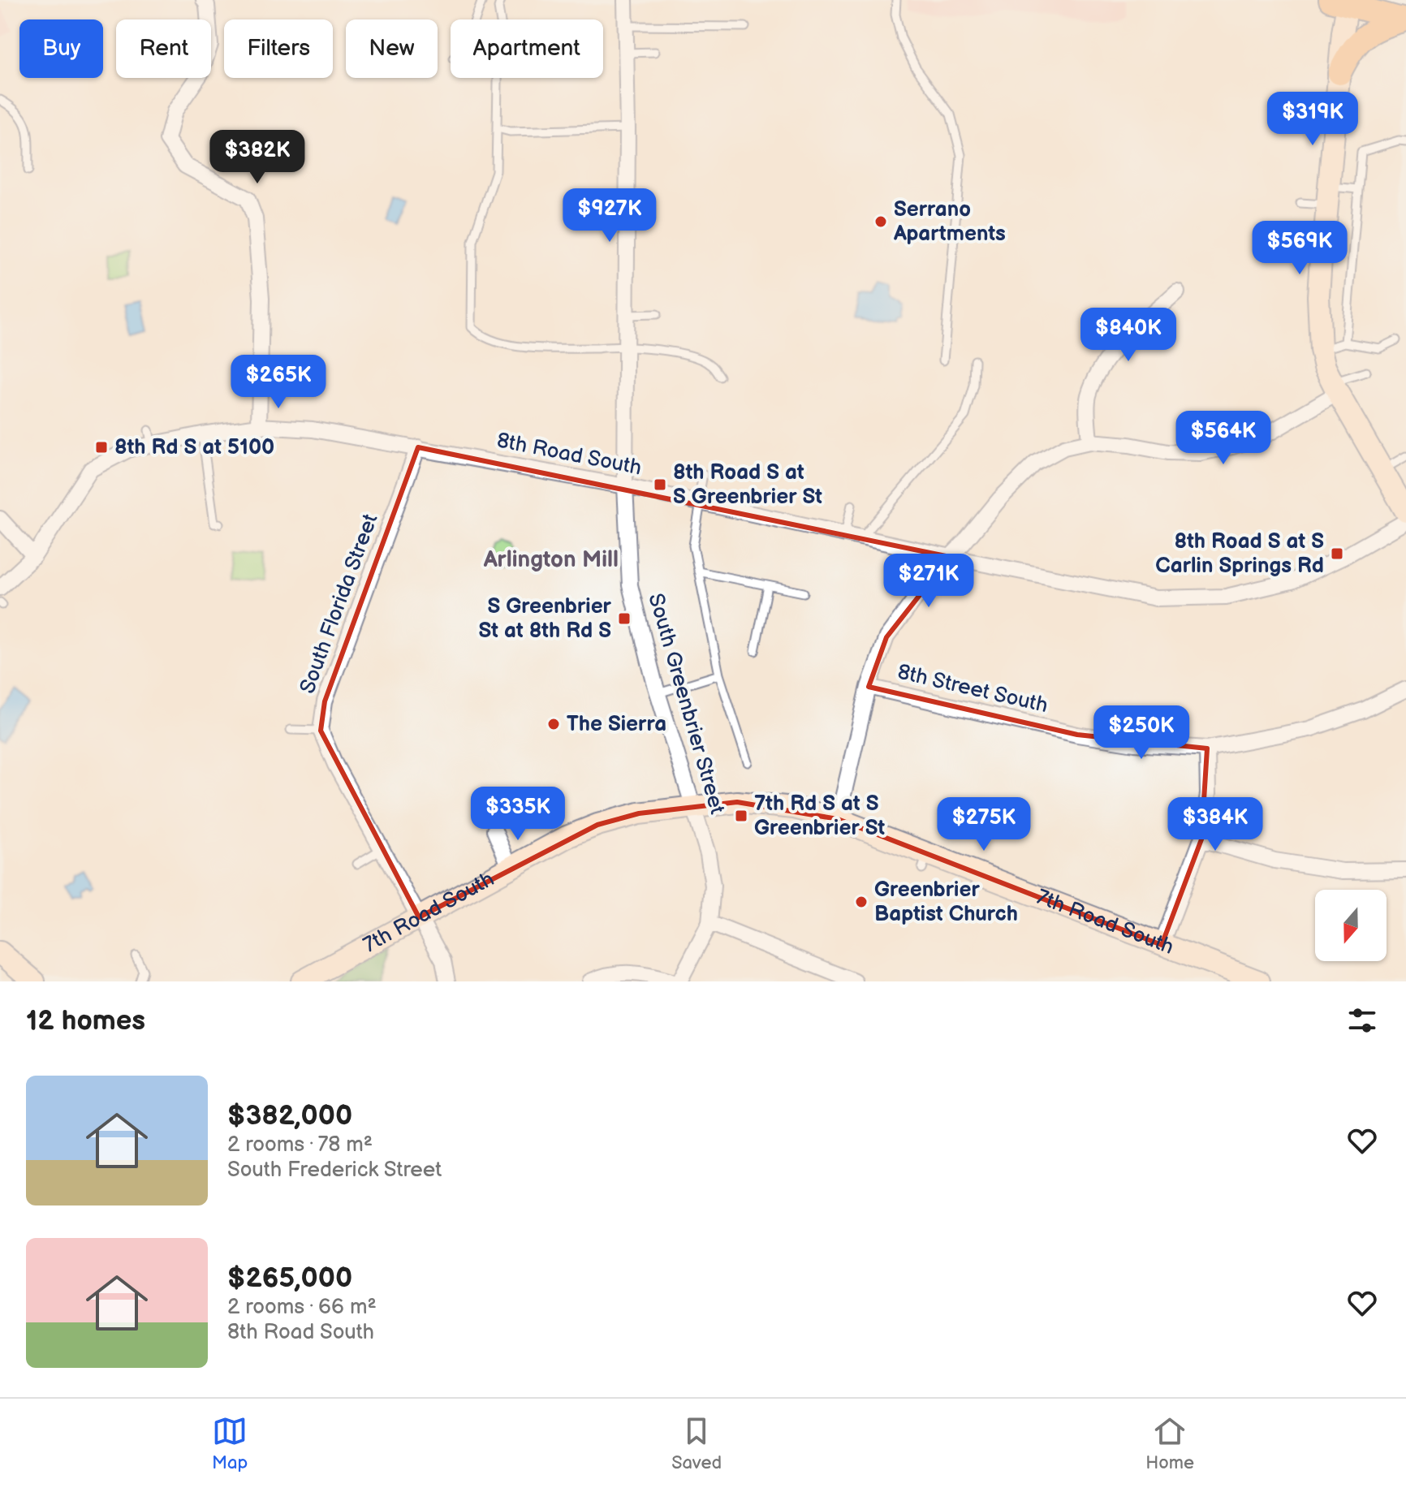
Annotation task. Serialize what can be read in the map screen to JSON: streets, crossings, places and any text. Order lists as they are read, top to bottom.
{
  "streets": {
    "street": [
      "8th Road South",
      "South Florida Street",
      "8th Street South",
      "South Greenbrier Street",
      "7th Road South"
    ]
  },
  "crossings": [
    ["8th Road South", "South Florida Street"],
    ["8th Road South", "South Greenbrier Street"],
    ["South Greenbrier Street", "7th Road South"]
  ],
  "districts": ["Arlington Mill"],
  "places": {
    "other": ["Serrano Apartments", "The Sierra", "Greenbrier Baptist Church"],
    "transit": [
      "8th Rd S at 5100",
      "8th Road S at S Greenbrier St",
      "8th Road S at S Carlin Springs Rd",
      "S Greenbrier St at 8th Rd S",
      "7th Rd S at S Greenbrier St"
    ]
  },
  "north": "bottom",
  "page": {
    "chip": [
      "Buy",
      "Rent",
      "Filters",
      "New",
      "Apartment"
    ],
    "price": [
      "$319K",
      "$382K",
      "$927K",
      "$569K",
      "$840K",
      "$265K",
      "$564K",
      "$271K",
      "$250K",
      "$335K",
      "$275K",
      "$384K"
    ],
    "heading": "12 homes",
    "list": [
      {
        "name": "$382,000",
        "note": "2 rooms · 78 m² · South Frederick Street"
      },
      {
        "name": "$265,000",
        "note": "2 rooms · 66 m² · 8th Road South"
      }
    ],
    "tabs": ["Map", "Saved", "Home"]
  }
}
